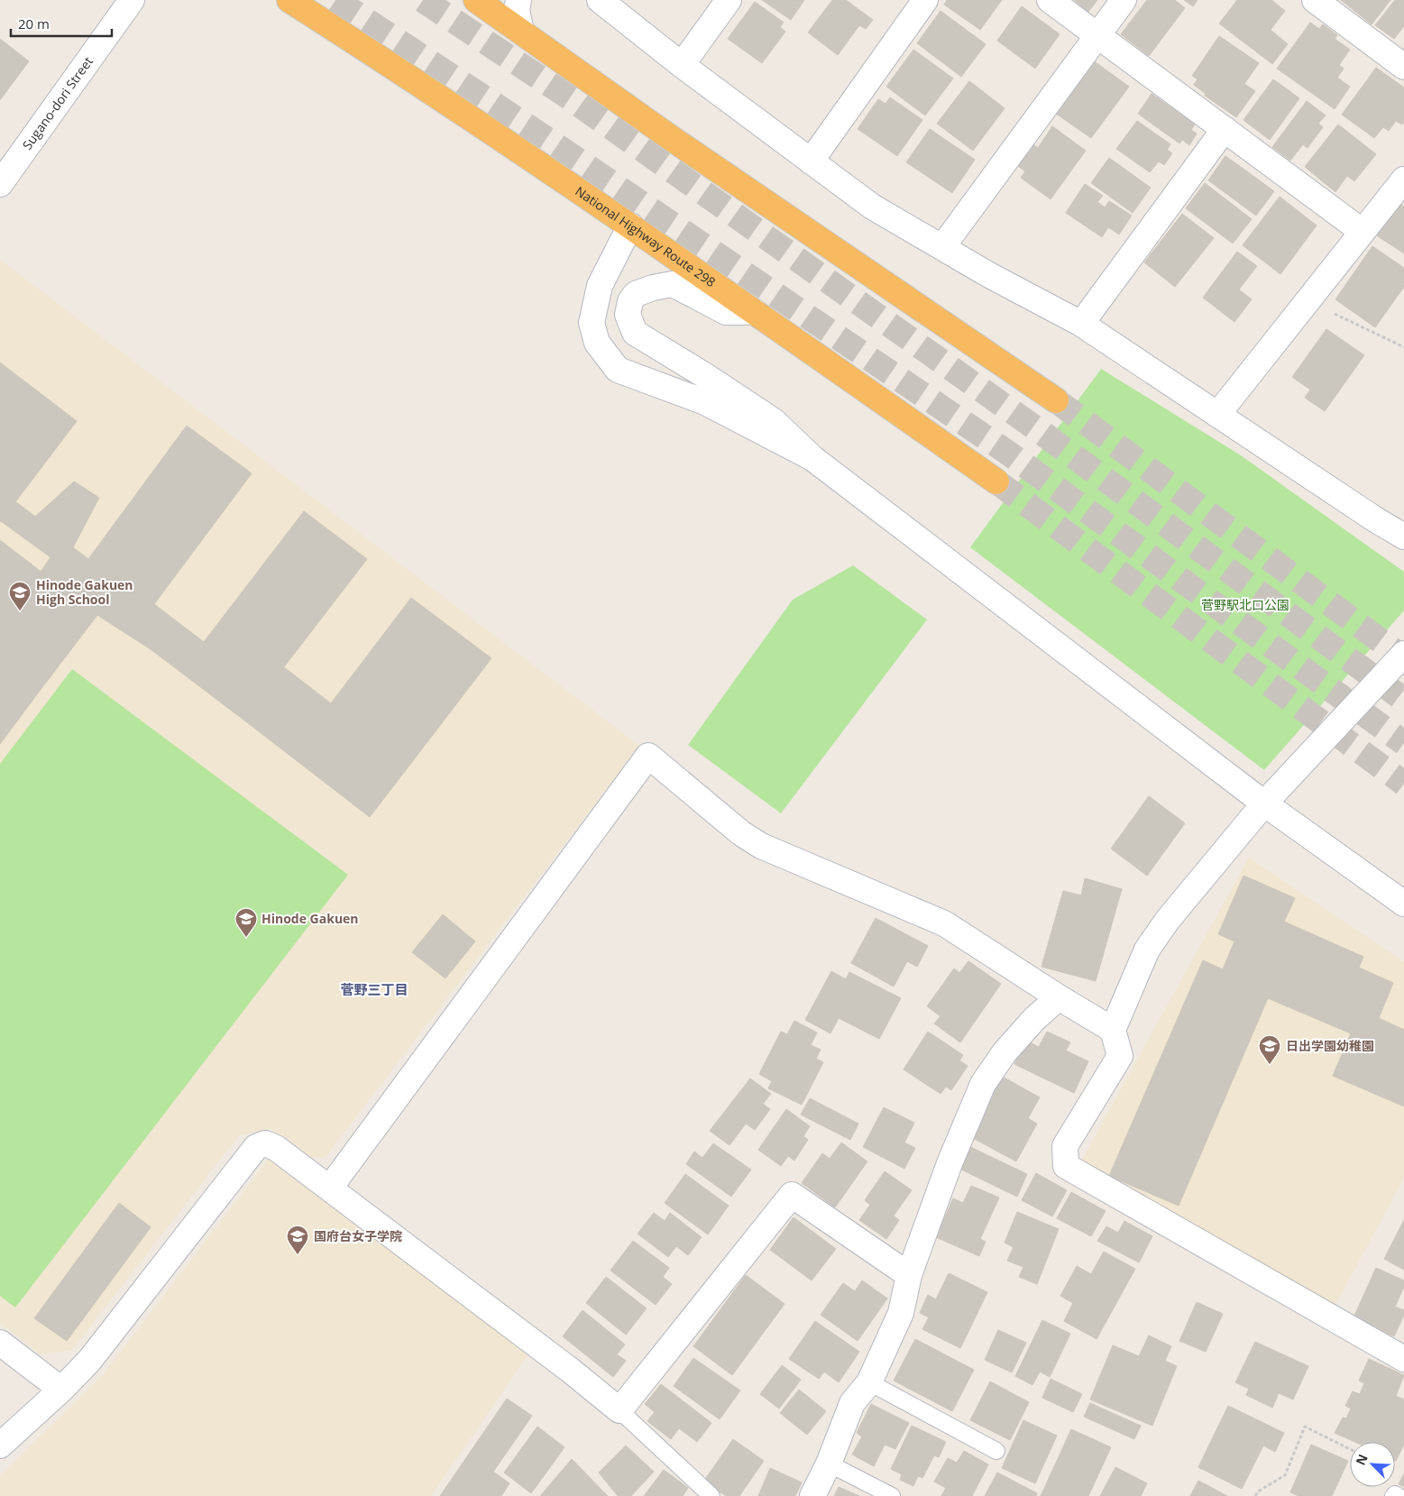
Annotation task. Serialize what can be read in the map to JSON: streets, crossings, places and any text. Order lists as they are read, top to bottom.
{
  "streets": {
    "highway": ["National Highway Route 298"],
    "street": ["Sugano-dori Street"]
  },
  "districts": ["菅野三丁目"],
  "parks": ["菅野駅北口公園"],
  "places": {
    "school or university": [
      "Hinode Gakuen High School",
      "Hinode Gakuen",
      "日出学園幼稚園",
      "国府台女子学院"
    ]
  },
  "scale_bar": "20 m",
  "north": "top left"
}
